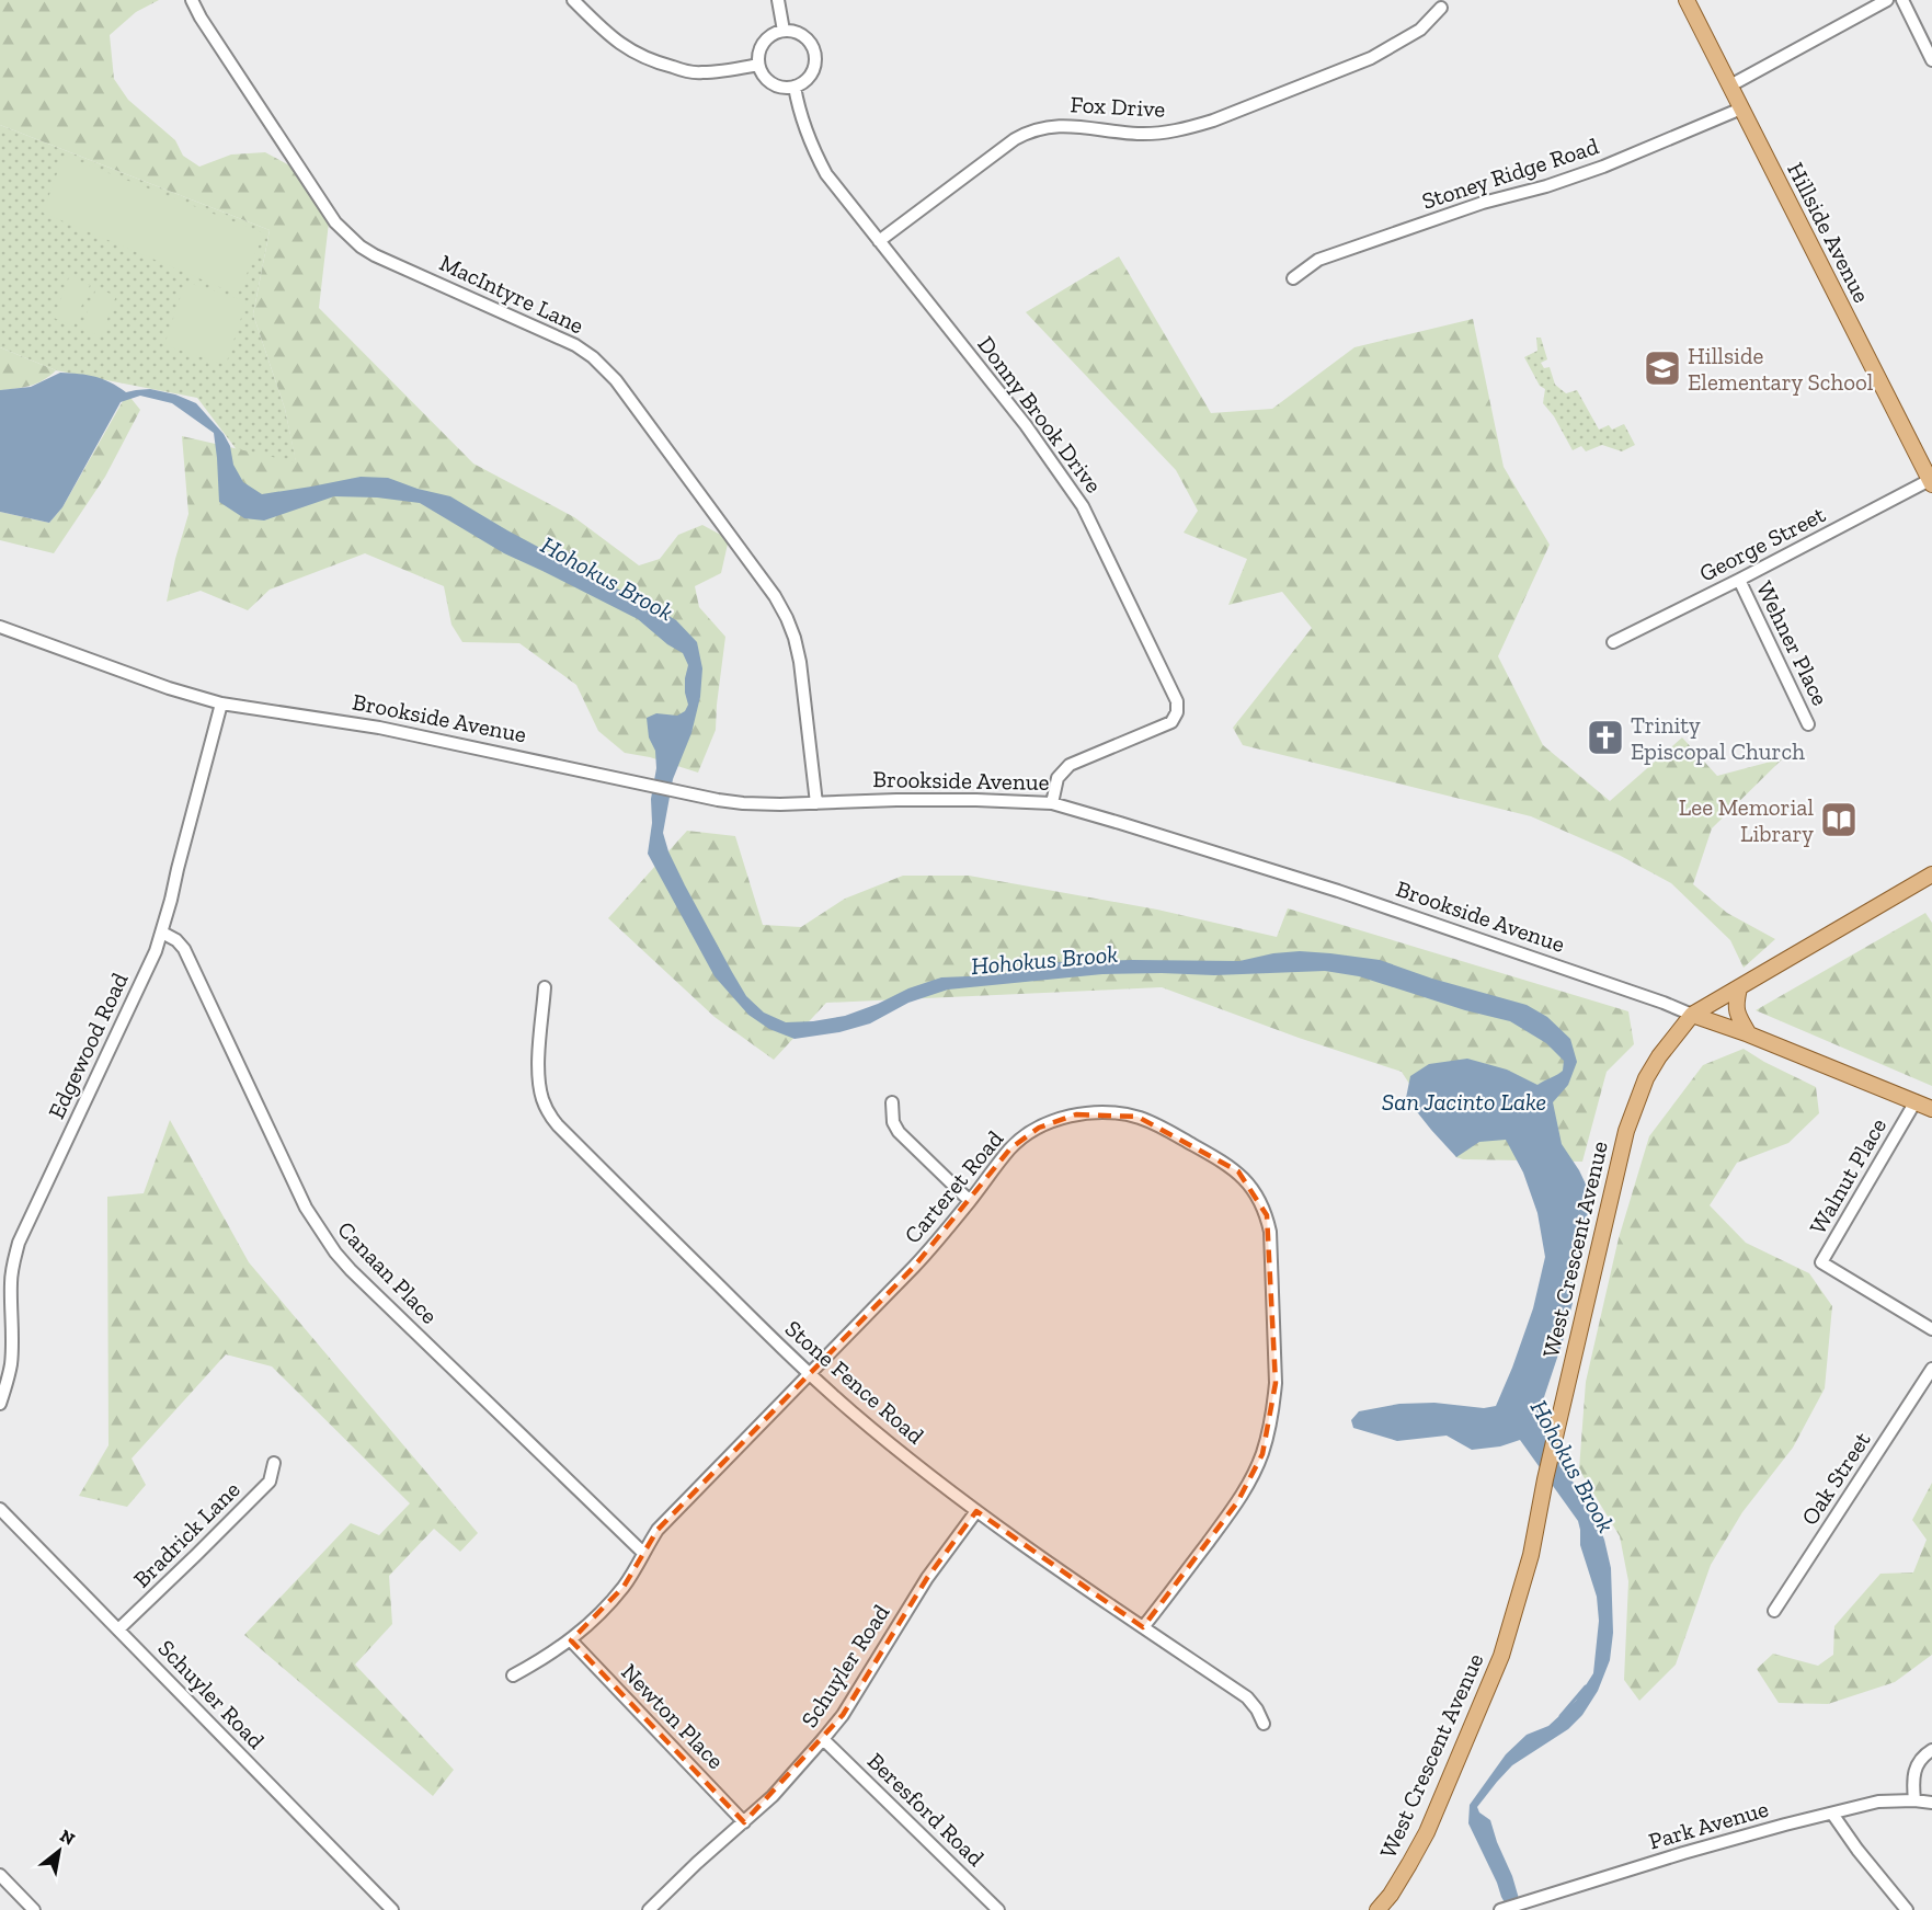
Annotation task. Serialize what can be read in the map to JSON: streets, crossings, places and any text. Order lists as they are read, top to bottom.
{
  "streets": {
    "main road": ["Hillside Avenue", "Brookside Avenue", "West Crescent Avenue"],
    "street": [
      "Fox Drive",
      "Stoney Ridge Road",
      "MacIntyre Lane",
      "Donny Brook Drive",
      "George Street",
      "Wehner Place",
      "Edgewood Road",
      "Walnut Place",
      "Carteret Road",
      "Canaan Place",
      "Stone Fence Road",
      "Oak Street",
      "Bradrick Lane",
      "Schuyler Road",
      "Newton Place",
      "Beresford Road",
      "Park Avenue"
    ]
  },
  "crossings": [
    ["Fox Drive", "Donny Brook Drive"],
    ["Stoney Ridge Road", "Hillside Avenue"],
    ["Hillside Avenue", "George Street"],
    ["MacIntyre Lane", "Brookside Avenue"],
    ["Donny Brook Drive", "Brookside Avenue"],
    ["George Street", "Wehner Place"],
    ["Brookside Avenue", "Edgewood Road"],
    ["Brookside Avenue", "Walnut Place"],
    ["Brookside Avenue", "West Crescent Avenue"],
    ["Edgewood Road", "Canaan Place"],
    ["Carteret Road", "Canaan Place"],
    ["Carteret Road", "Stone Fence Road"],
    ["Carteret Road", "Newton Place"],
    ["Stone Fence Road", "Schuyler Road"],
    ["Bradrick Lane", "Schuyler Road"],
    ["Schuyler Road", "Newton Place"],
    ["Schuyler Road", "Beresford Road"]
  ],
  "water": ["Hohokus Brook", "San Jacinto Lake"],
  "places": {
    "school or university": ["Hillside Elementary School"],
    "church": ["Trinity Episcopal Church"],
    "library": ["Lee Memorial Library"]
  },
  "north": "top right"
}
